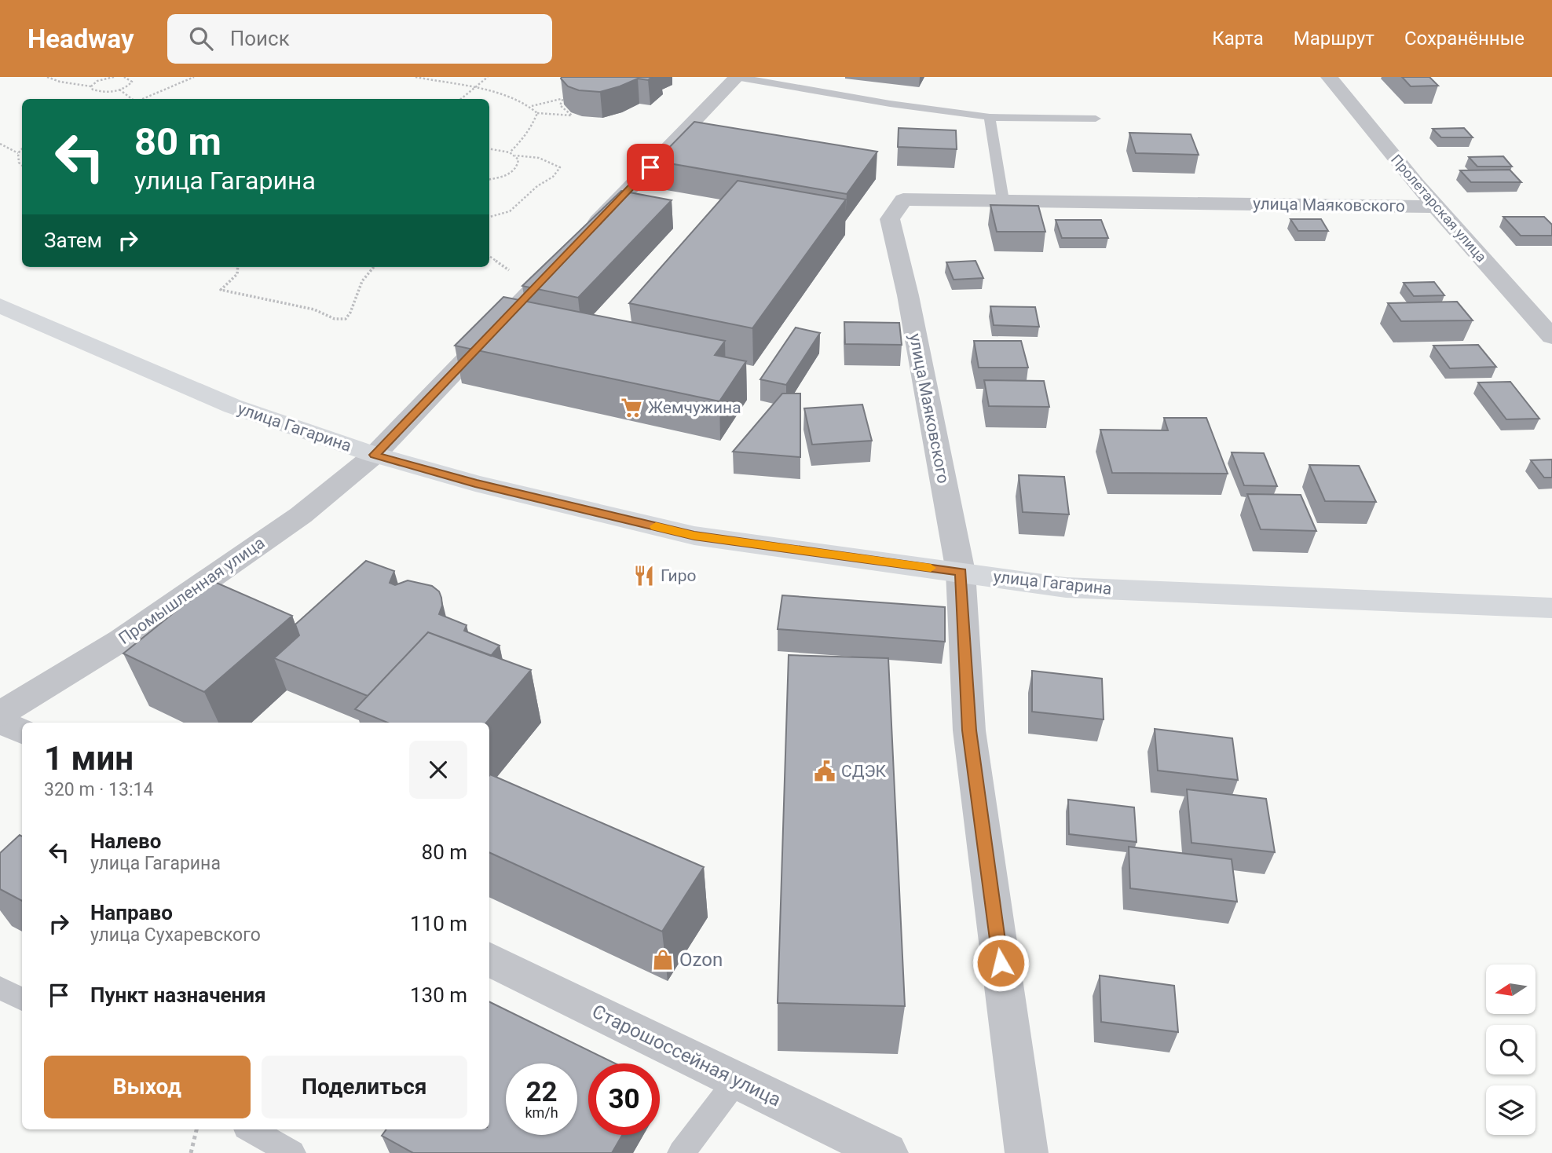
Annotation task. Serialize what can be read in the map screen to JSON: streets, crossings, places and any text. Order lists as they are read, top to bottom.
{
  "streets": {
    "main road": ["улица Гагарина"],
    "street": [
      "улица Маяковского",
      "Пролетарская улица",
      "Промышленная улица",
      "Старошоссейная улица"
    ]
  },
  "crossings": [
    ["улица Маяковского", "Пролетарская улица"],
    ["улица Маяковского", "улица Гагарина"],
    ["улица Гагарина", "Промышленная улица"]
  ],
  "places": {
    "supermarket": ["Жемчужина"],
    "restaurant": ["Гиро"],
    "public building": ["СДЭК"],
    "shop": ["Ozon"]
  },
  "north": "left",
  "page": {
    "header": "Headway",
    "search": "Поиск",
    "nav": ["Карта", "Маршрут", "Сохранённые"],
    "turn": ["80 m", "улица Гагарина"],
    "then": "Затем",
    "heading": ["1 мин", "320 m · 13:14"],
    "list": [
      {
        "name": "Налево",
        "note": "улица Гагарина",
        "value": "80 m"
      },
      {
        "name": "Направо",
        "note": "улица Сухаревского",
        "value": "110 m"
      },
      {
        "name": "Пункт назначения",
        "value": "130 m"
      }
    ],
    "buttons": ["Выход", "Поделиться"],
    "speed": "22 km/h",
    "limit": "30"
  }
}
